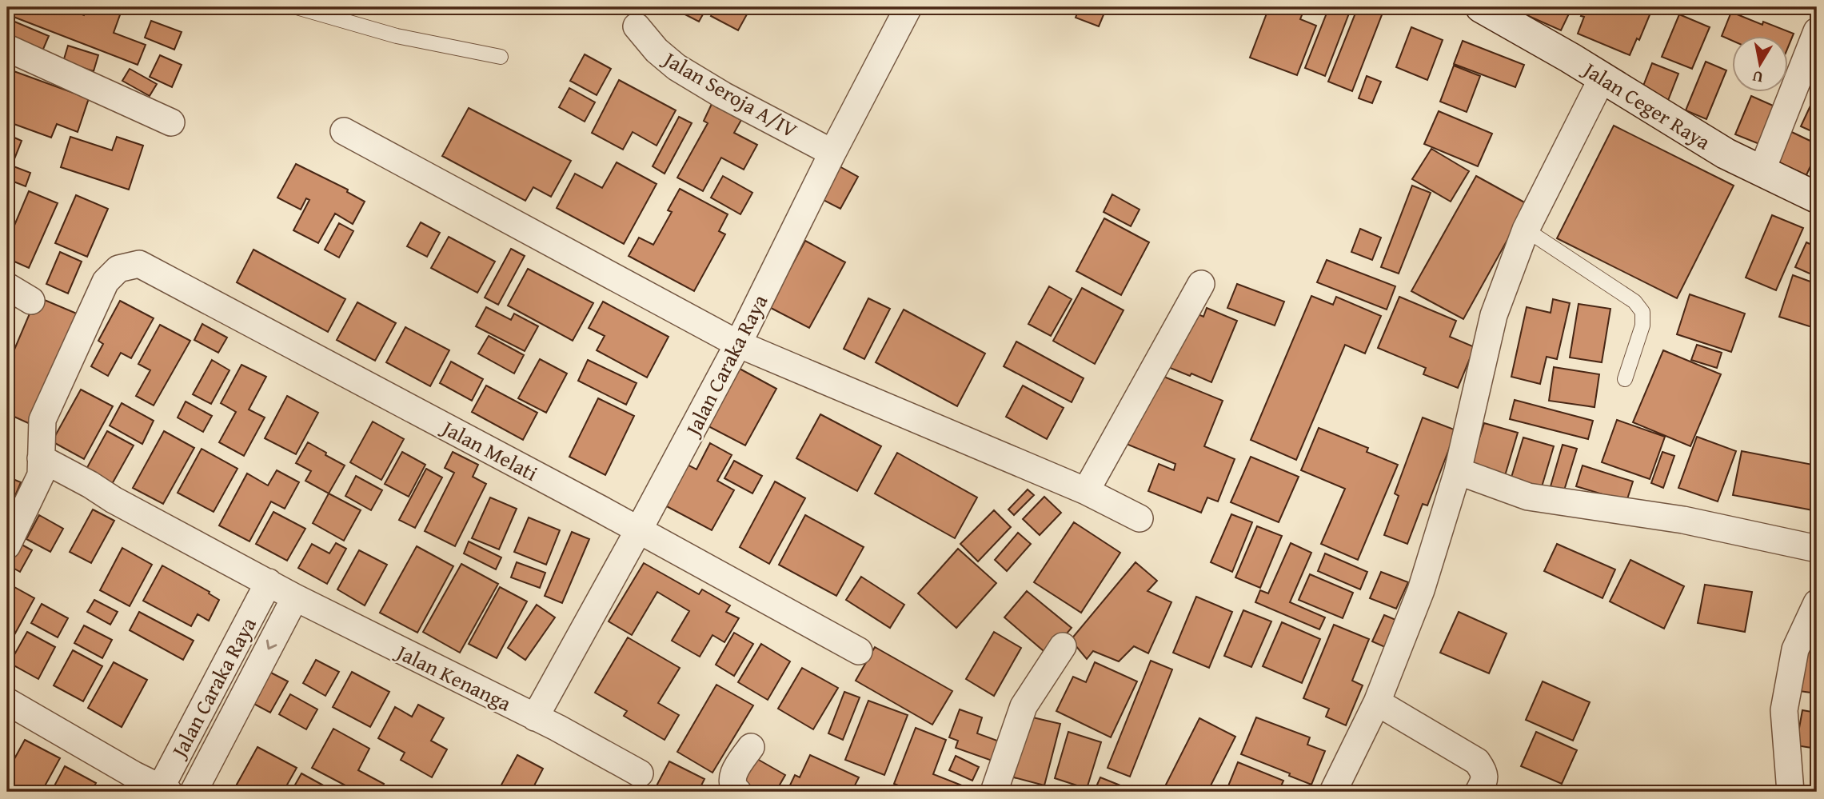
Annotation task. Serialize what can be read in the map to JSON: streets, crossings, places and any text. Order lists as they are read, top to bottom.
{
  "streets": {
    "main road": ["Jalan Ceger Raya"],
    "street": [
      "Jalan Seroja A/IV",
      "Jalan Caraka Raya",
      "Jalan Melati",
      "Jalan Kenanga"
    ]
  },
  "crossings": [
    ["Jalan Seroja A/IV", "Jalan Caraka Raya"],
    ["Jalan Caraka Raya", "Jalan Melati"],
    ["Jalan Caraka Raya", "Jalan Kenanga"],
    ["Jalan Melati", "Jalan Kenanga"]
  ],
  "north": "bottom"
}
